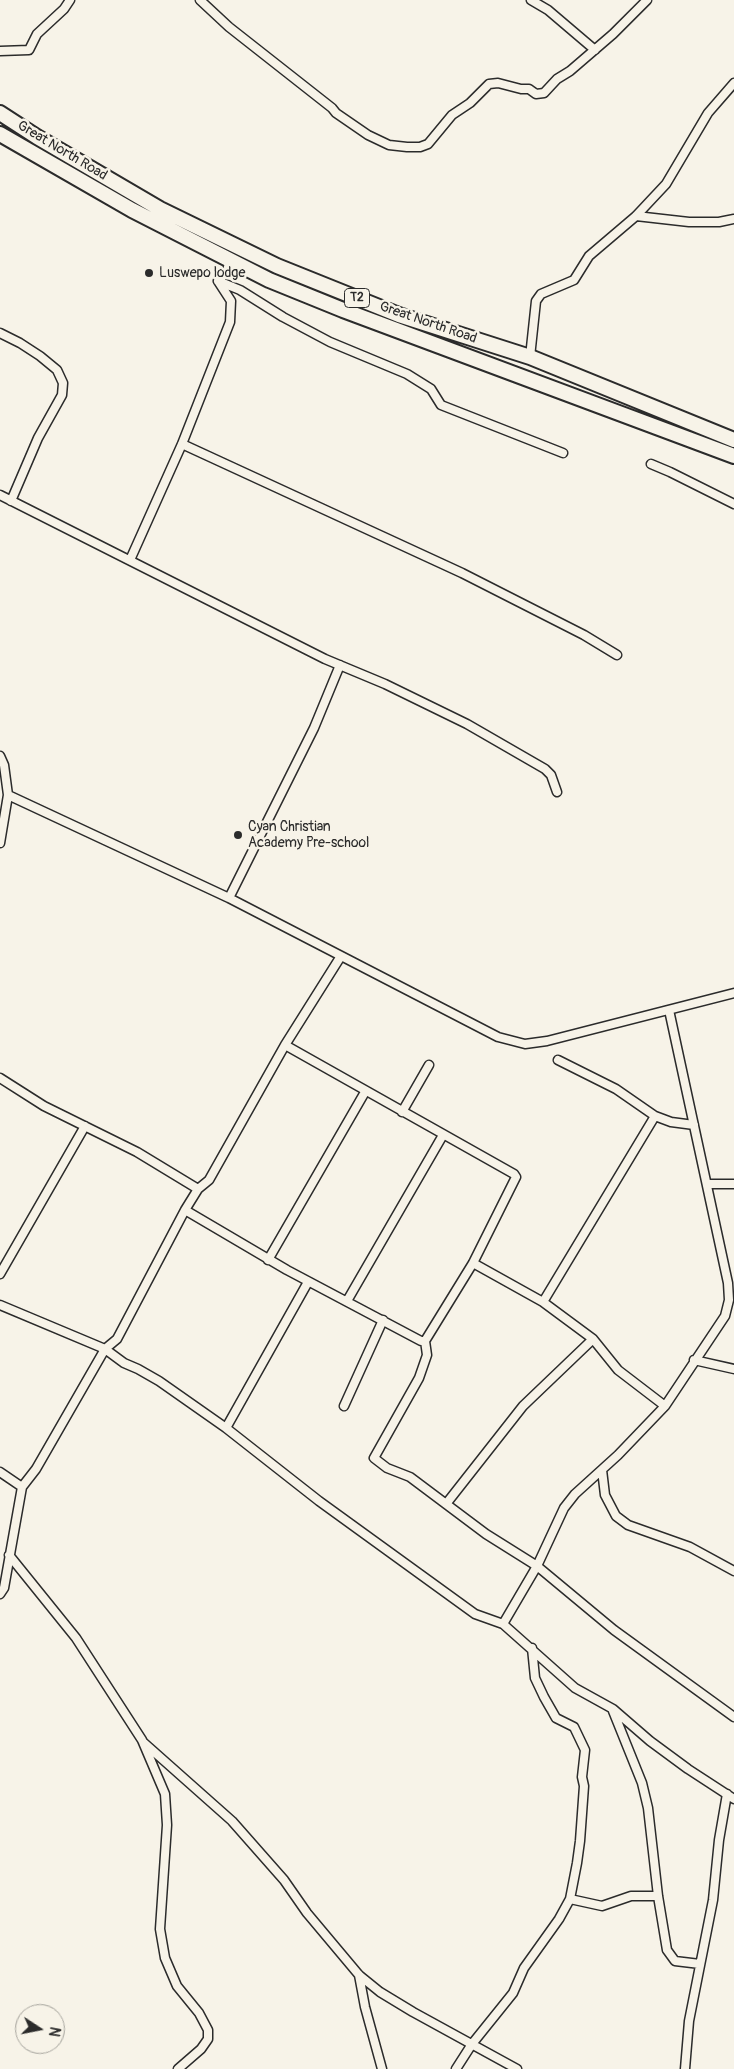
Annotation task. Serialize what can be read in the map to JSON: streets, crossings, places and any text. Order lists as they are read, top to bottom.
{
  "streets": {
    "highway": ["Great North Road", "T2"]
  },
  "places": ["Luswepo lodge", "Cyan Christian Academy Pre-school"],
  "north": "right"
}
